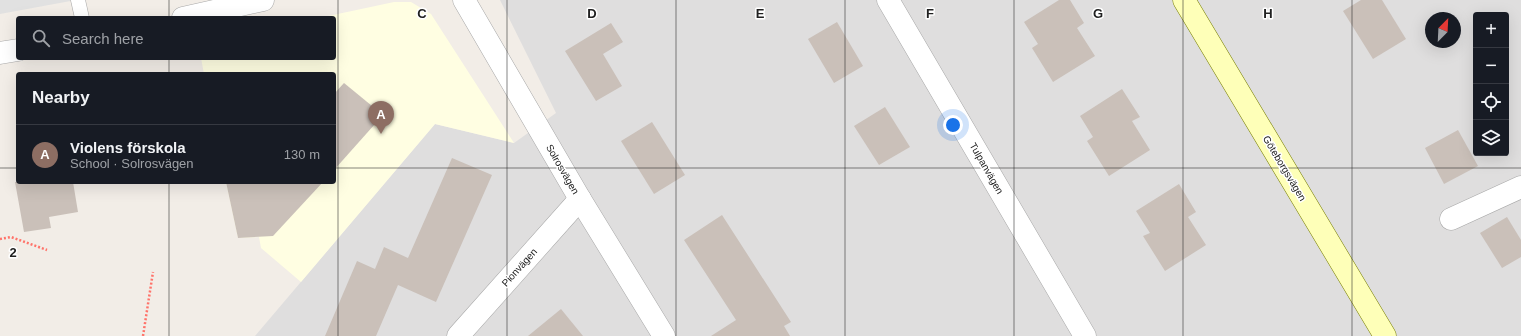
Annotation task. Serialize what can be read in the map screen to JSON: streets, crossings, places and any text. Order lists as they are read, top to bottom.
{
  "streets": {
    "street": [
      "Tulpanvägen",
      "Göteborgsvägen",
      "Solrosvägen",
      "Pionvägen"
    ]
  },
  "crossings": [
    ["Solrosvägen", "Pionvägen"]
  ],
  "north": "top right",
  "page": {
    "map_buttons": ["+", "−"],
    "search": "Search here",
    "heading": "Nearby",
    "pins": "A",
    "list": [
      {
        "mark": "A",
        "name": "Violens förskola",
        "note": "School · Solrosvägen",
        "value": "130 m"
      }
    ]
  },
  "grid": {
    "columns": [
      "C",
      "D",
      "E",
      "F",
      "G",
      "H"
    ],
    "rows": ["2"]
  }
}
